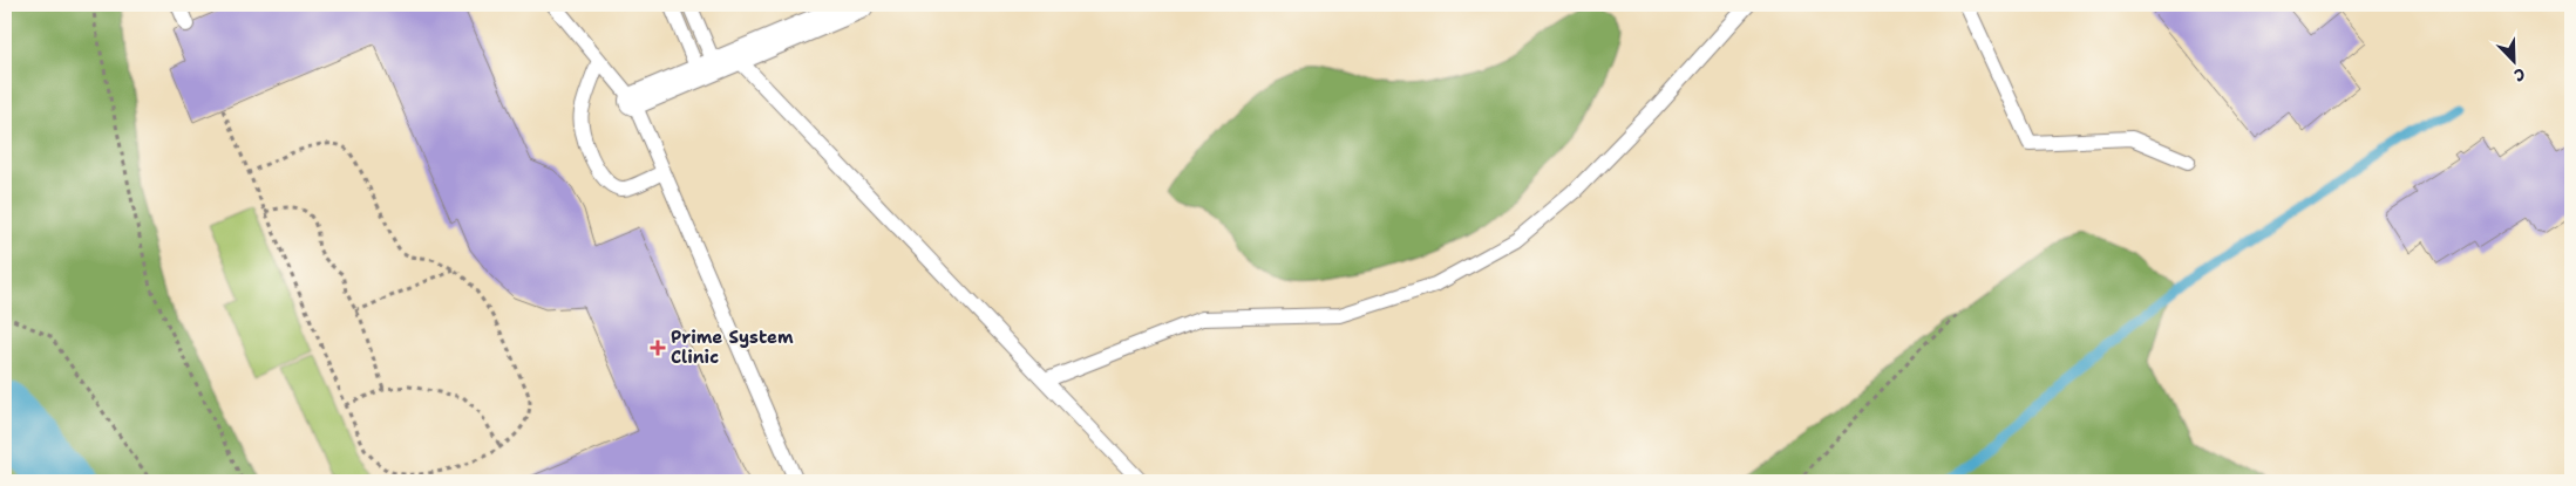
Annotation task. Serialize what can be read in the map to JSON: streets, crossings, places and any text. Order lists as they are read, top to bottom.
{
  "places": {
    "health": ["Prime System Clinic"]
  },
  "north": "bottom right"
}
